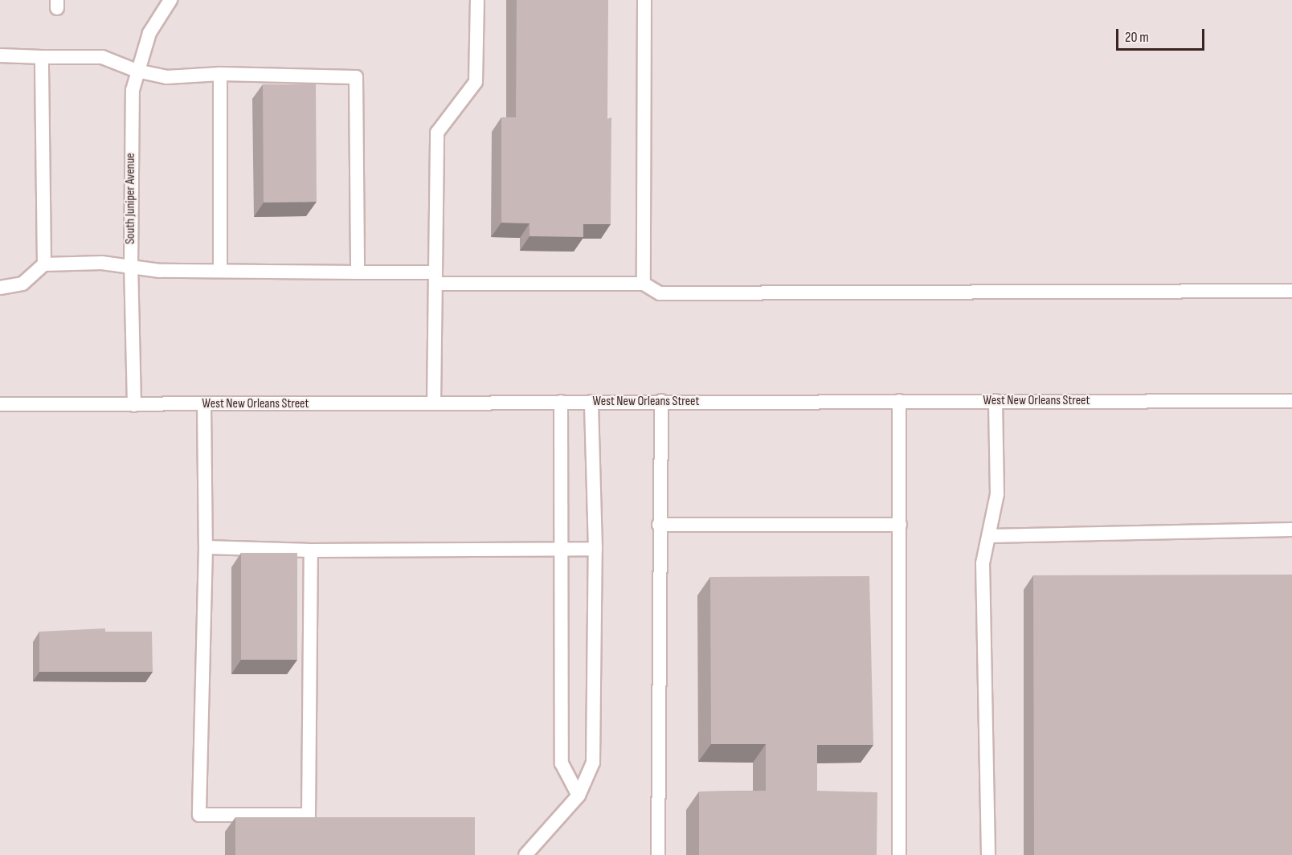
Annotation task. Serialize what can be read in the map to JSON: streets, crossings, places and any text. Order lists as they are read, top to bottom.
{
  "streets": {
    "main road": ["South Juniper Avenue", "West New Orleans Street"]
  },
  "crossings": [
    ["South Juniper Avenue", "West New Orleans Street"]
  ],
  "scale_bar": "20 m"
}
